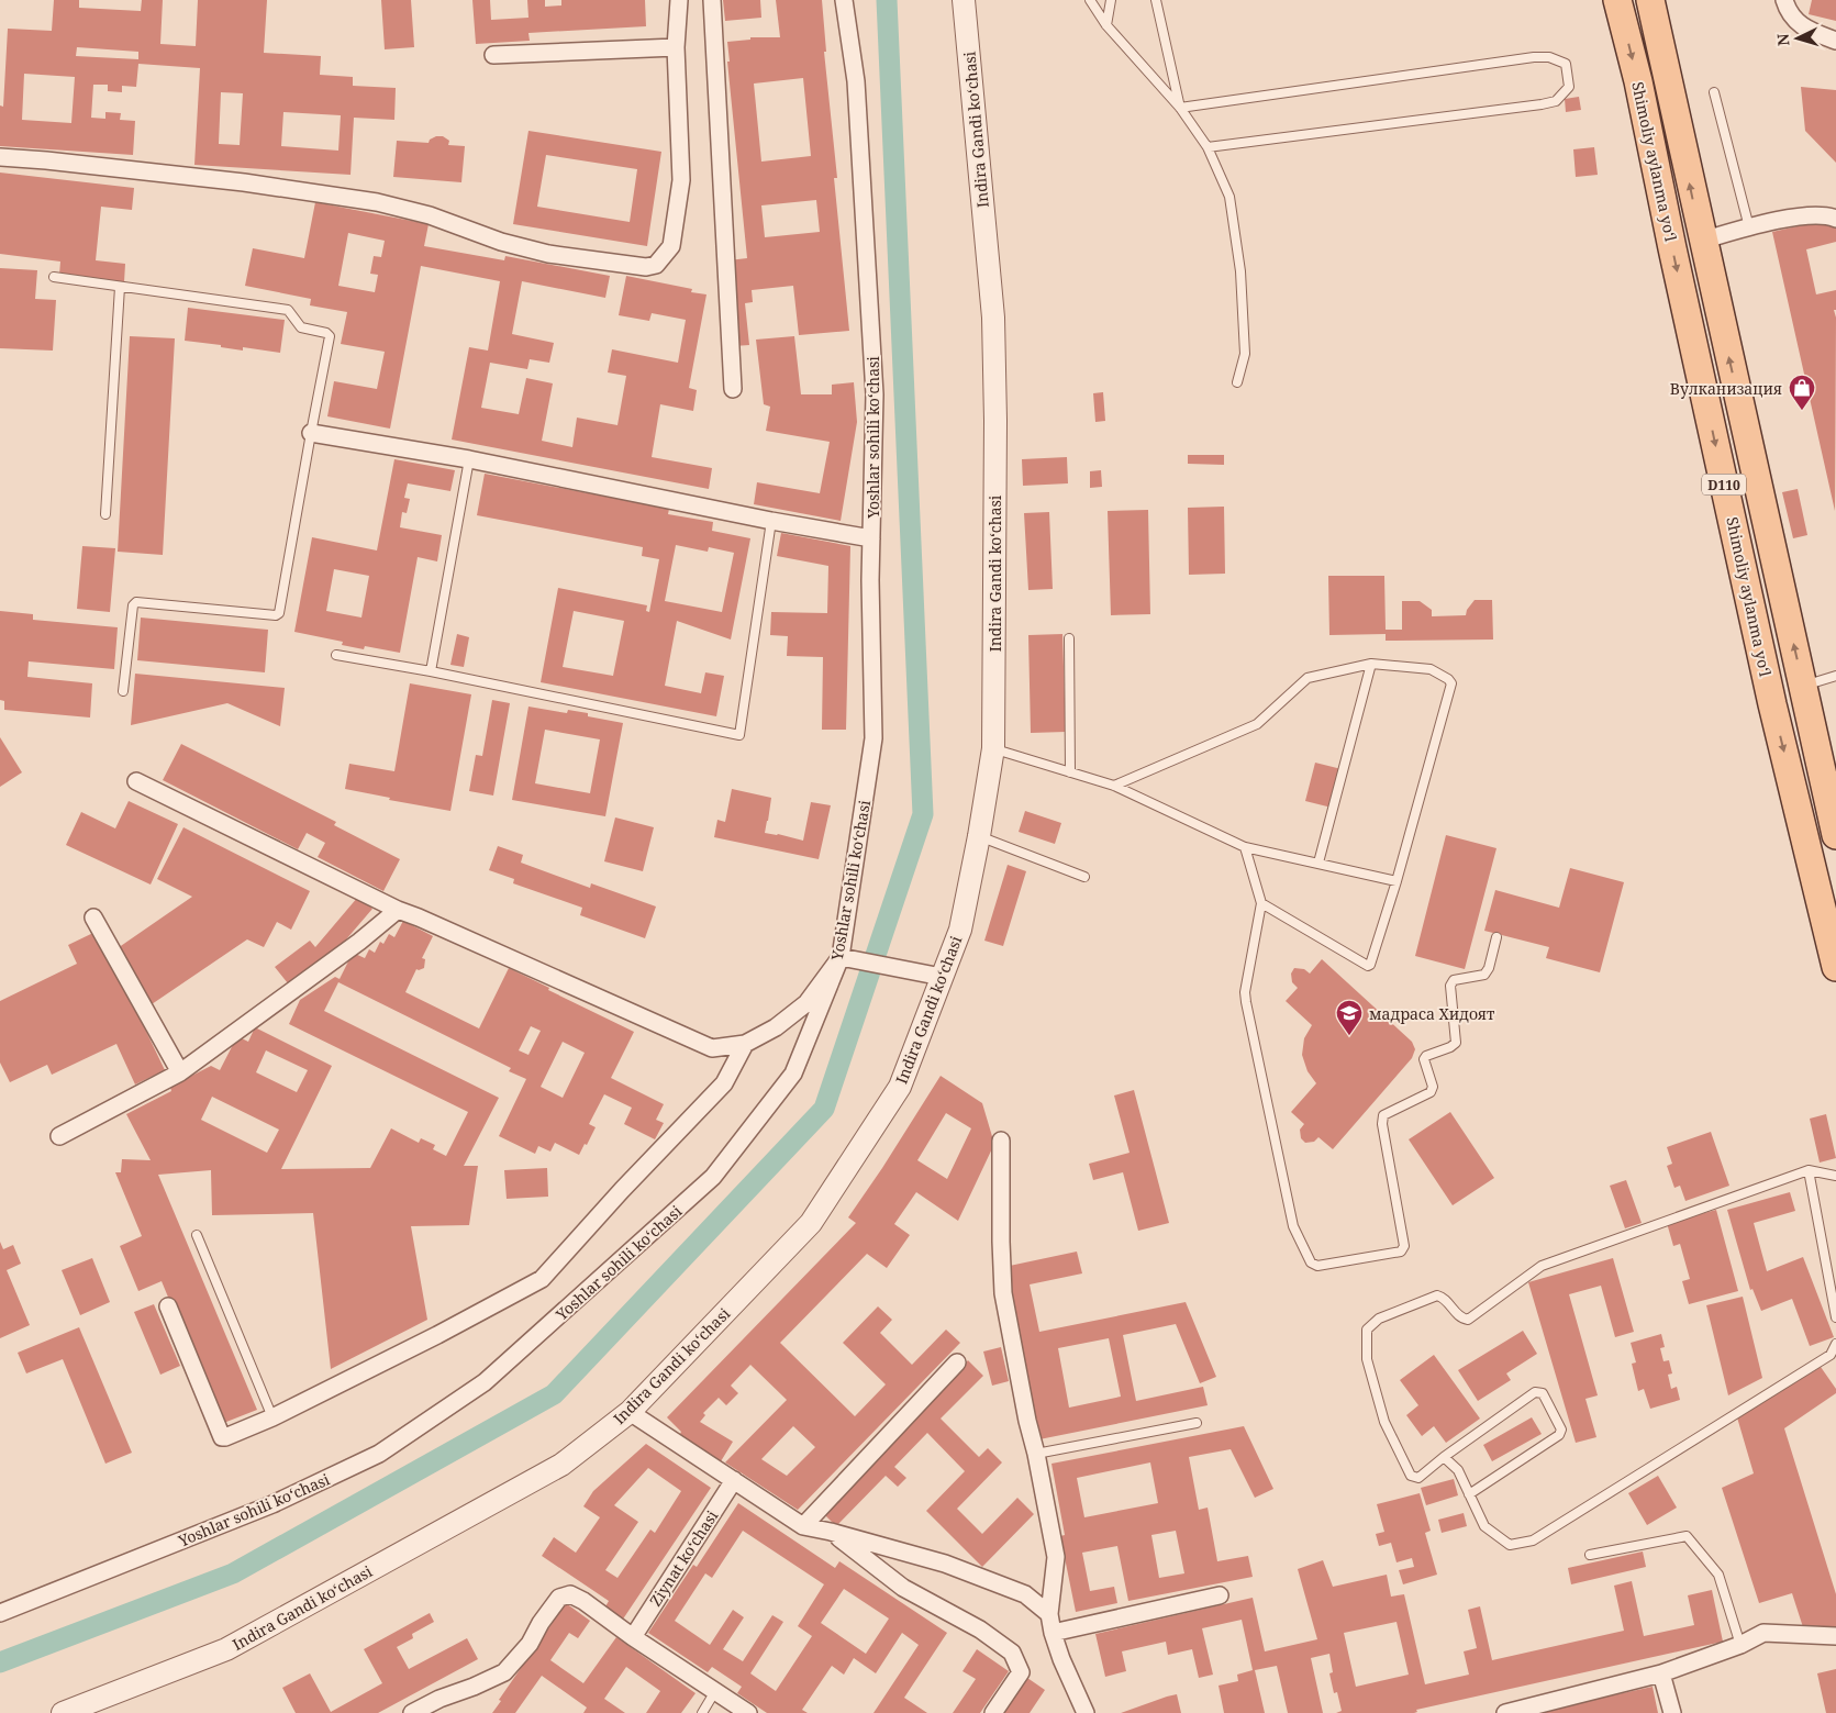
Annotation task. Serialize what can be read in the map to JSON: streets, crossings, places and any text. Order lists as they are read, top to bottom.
{
  "streets": {
    "main road": ["Shimoliy aylanma yoʻl", "D110"],
    "street": ["Indira Gandi koʻchasi", "Yoshlar sohili koʻchasi", "Ziynat koʻchasi"]
  },
  "places": {
    "shop": ["Вулканизация"],
    "school or university": ["мадраса Хидоят"]
  },
  "north": "left"
}
